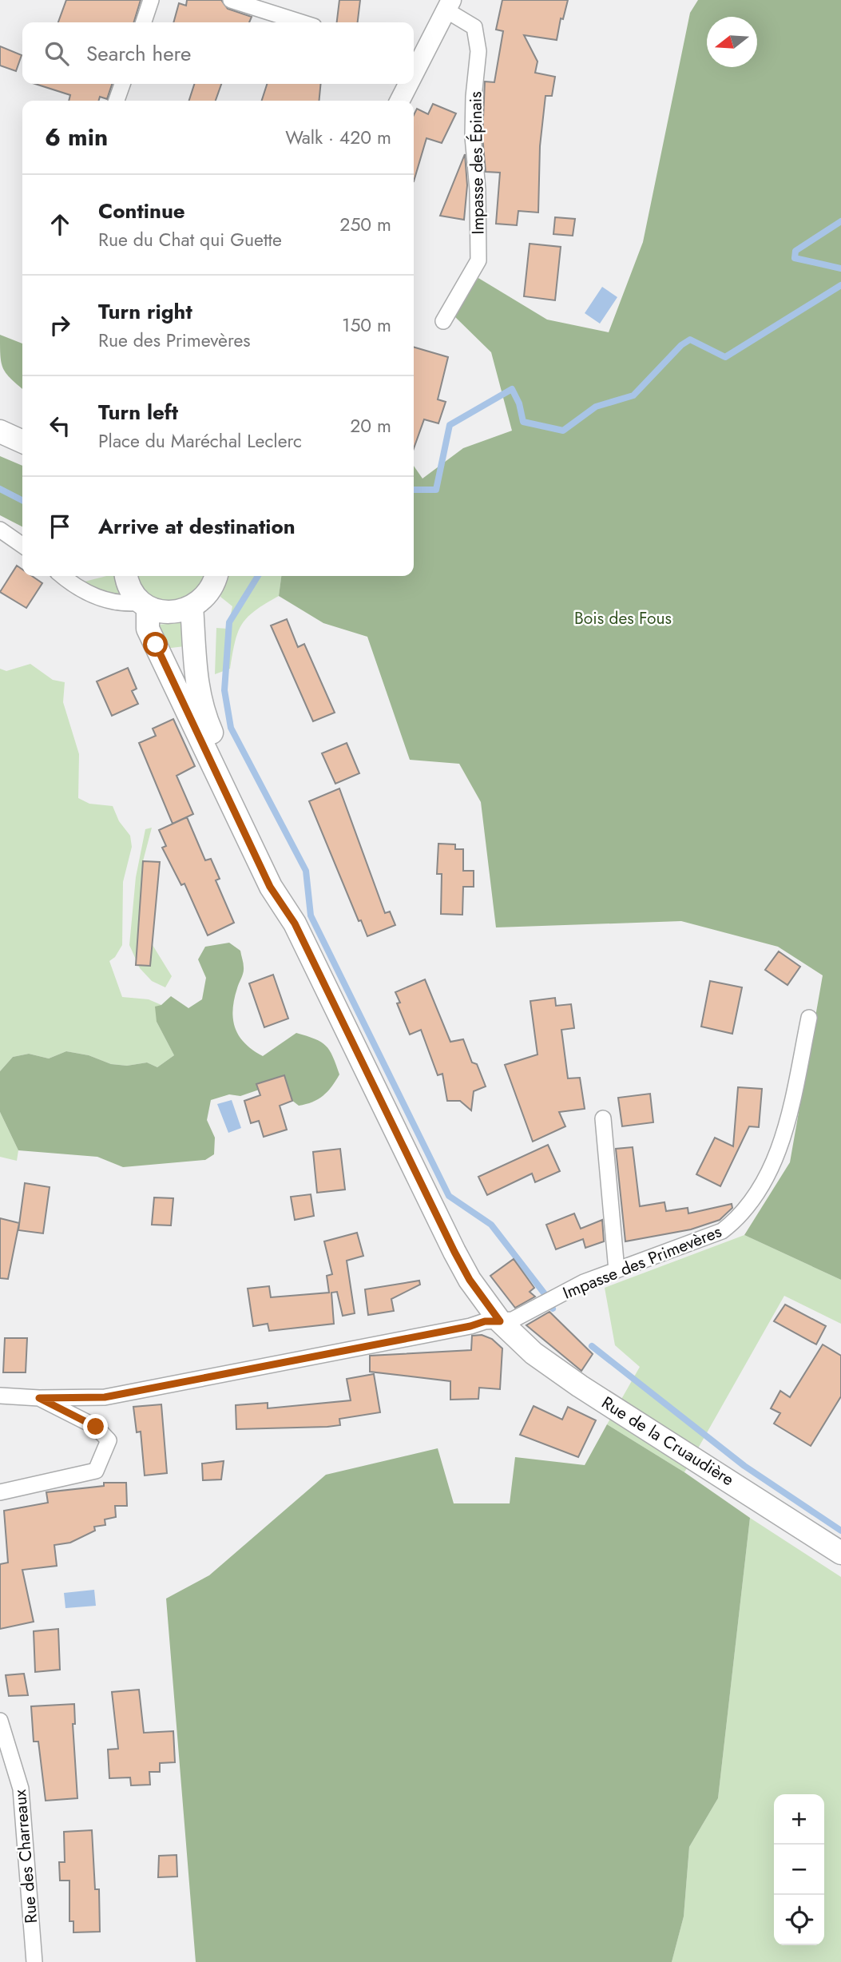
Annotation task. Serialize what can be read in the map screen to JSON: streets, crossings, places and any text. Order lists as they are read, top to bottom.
{
  "streets": {
    "main road": ["Rue de la Cruaudière"],
    "street": ["Impasse des Épinais", "Impasse des Primevères", "Rue des Charreaux"]
  },
  "crossings": [
    ["Impasse des Primevères", "Rue de la Cruaudière"]
  ],
  "parks": ["Bois des Fous"],
  "north": "left",
  "page": {
    "search": "Search here",
    "heading": ["6 min", "Walk · 420 m"],
    "list": [
      ["Continue", "Rue du Chat qui Guette", "250 m"],
      ["Turn right", "Rue des Primevères", "150 m"],
      ["Turn left", "Place du Maréchal Leclerc", "20 m"],
      "Arrive at destination"
    ],
    "map_buttons": ["+", "−"]
  }
}
